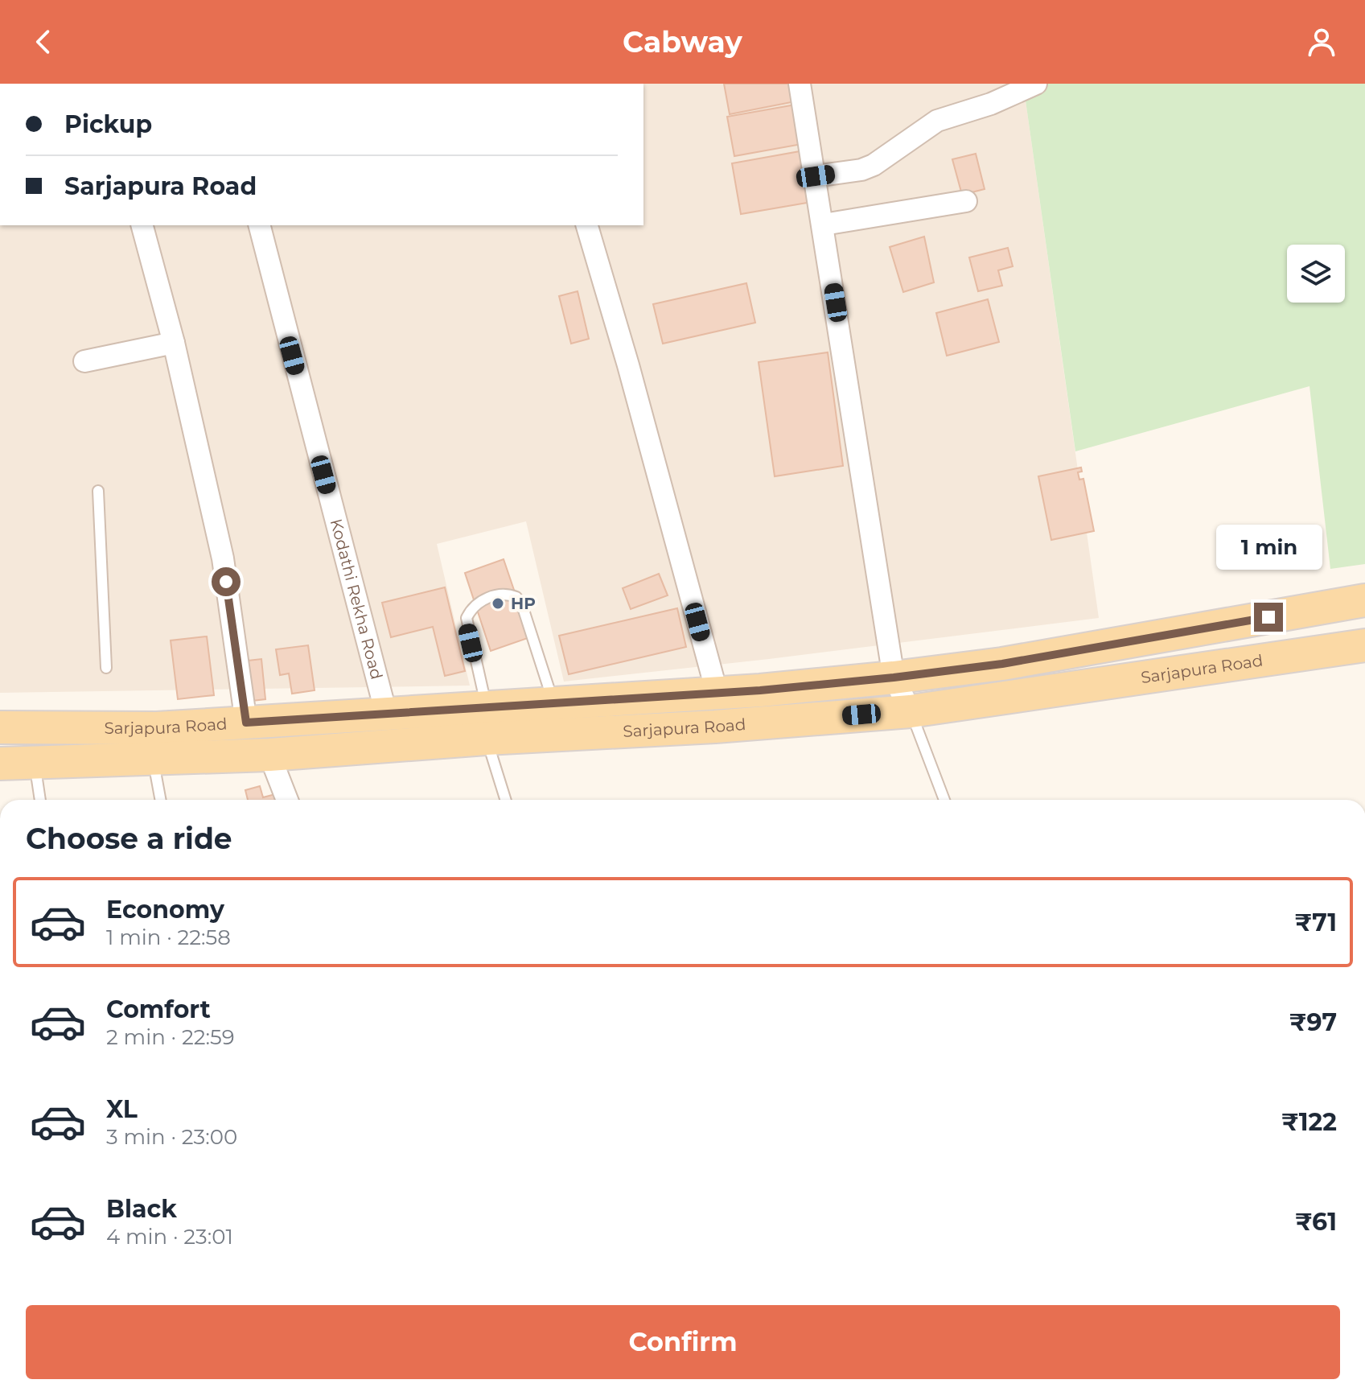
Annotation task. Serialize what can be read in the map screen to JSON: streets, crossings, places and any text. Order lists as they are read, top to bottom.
{
  "streets": {
    "main road": ["Sarjapura Road"],
    "street": ["Kodathi Rekha Road"]
  },
  "crossings": [
    ["Kodathi Rekha Road", "Sarjapura Road"]
  ],
  "places": ["HP"],
  "page": {
    "header": "Cabway",
    "banner": ["Pickup", "Sarjapura Road"],
    "bubble": "1 min",
    "heading": "Choose a ride",
    "list": [
      {
        "name": "Economy",
        "note": "1 min · 22:58",
        "value": "₹71"
      },
      {
        "name": "Comfort",
        "note": "2 min · 22:59",
        "value": "₹97"
      },
      {
        "name": "XL",
        "note": "3 min · 23:00",
        "value": "₹122"
      },
      {
        "name": "Black",
        "note": "4 min · 23:01",
        "value": "₹61"
      }
    ],
    "buttons": "Confirm"
  }
}
